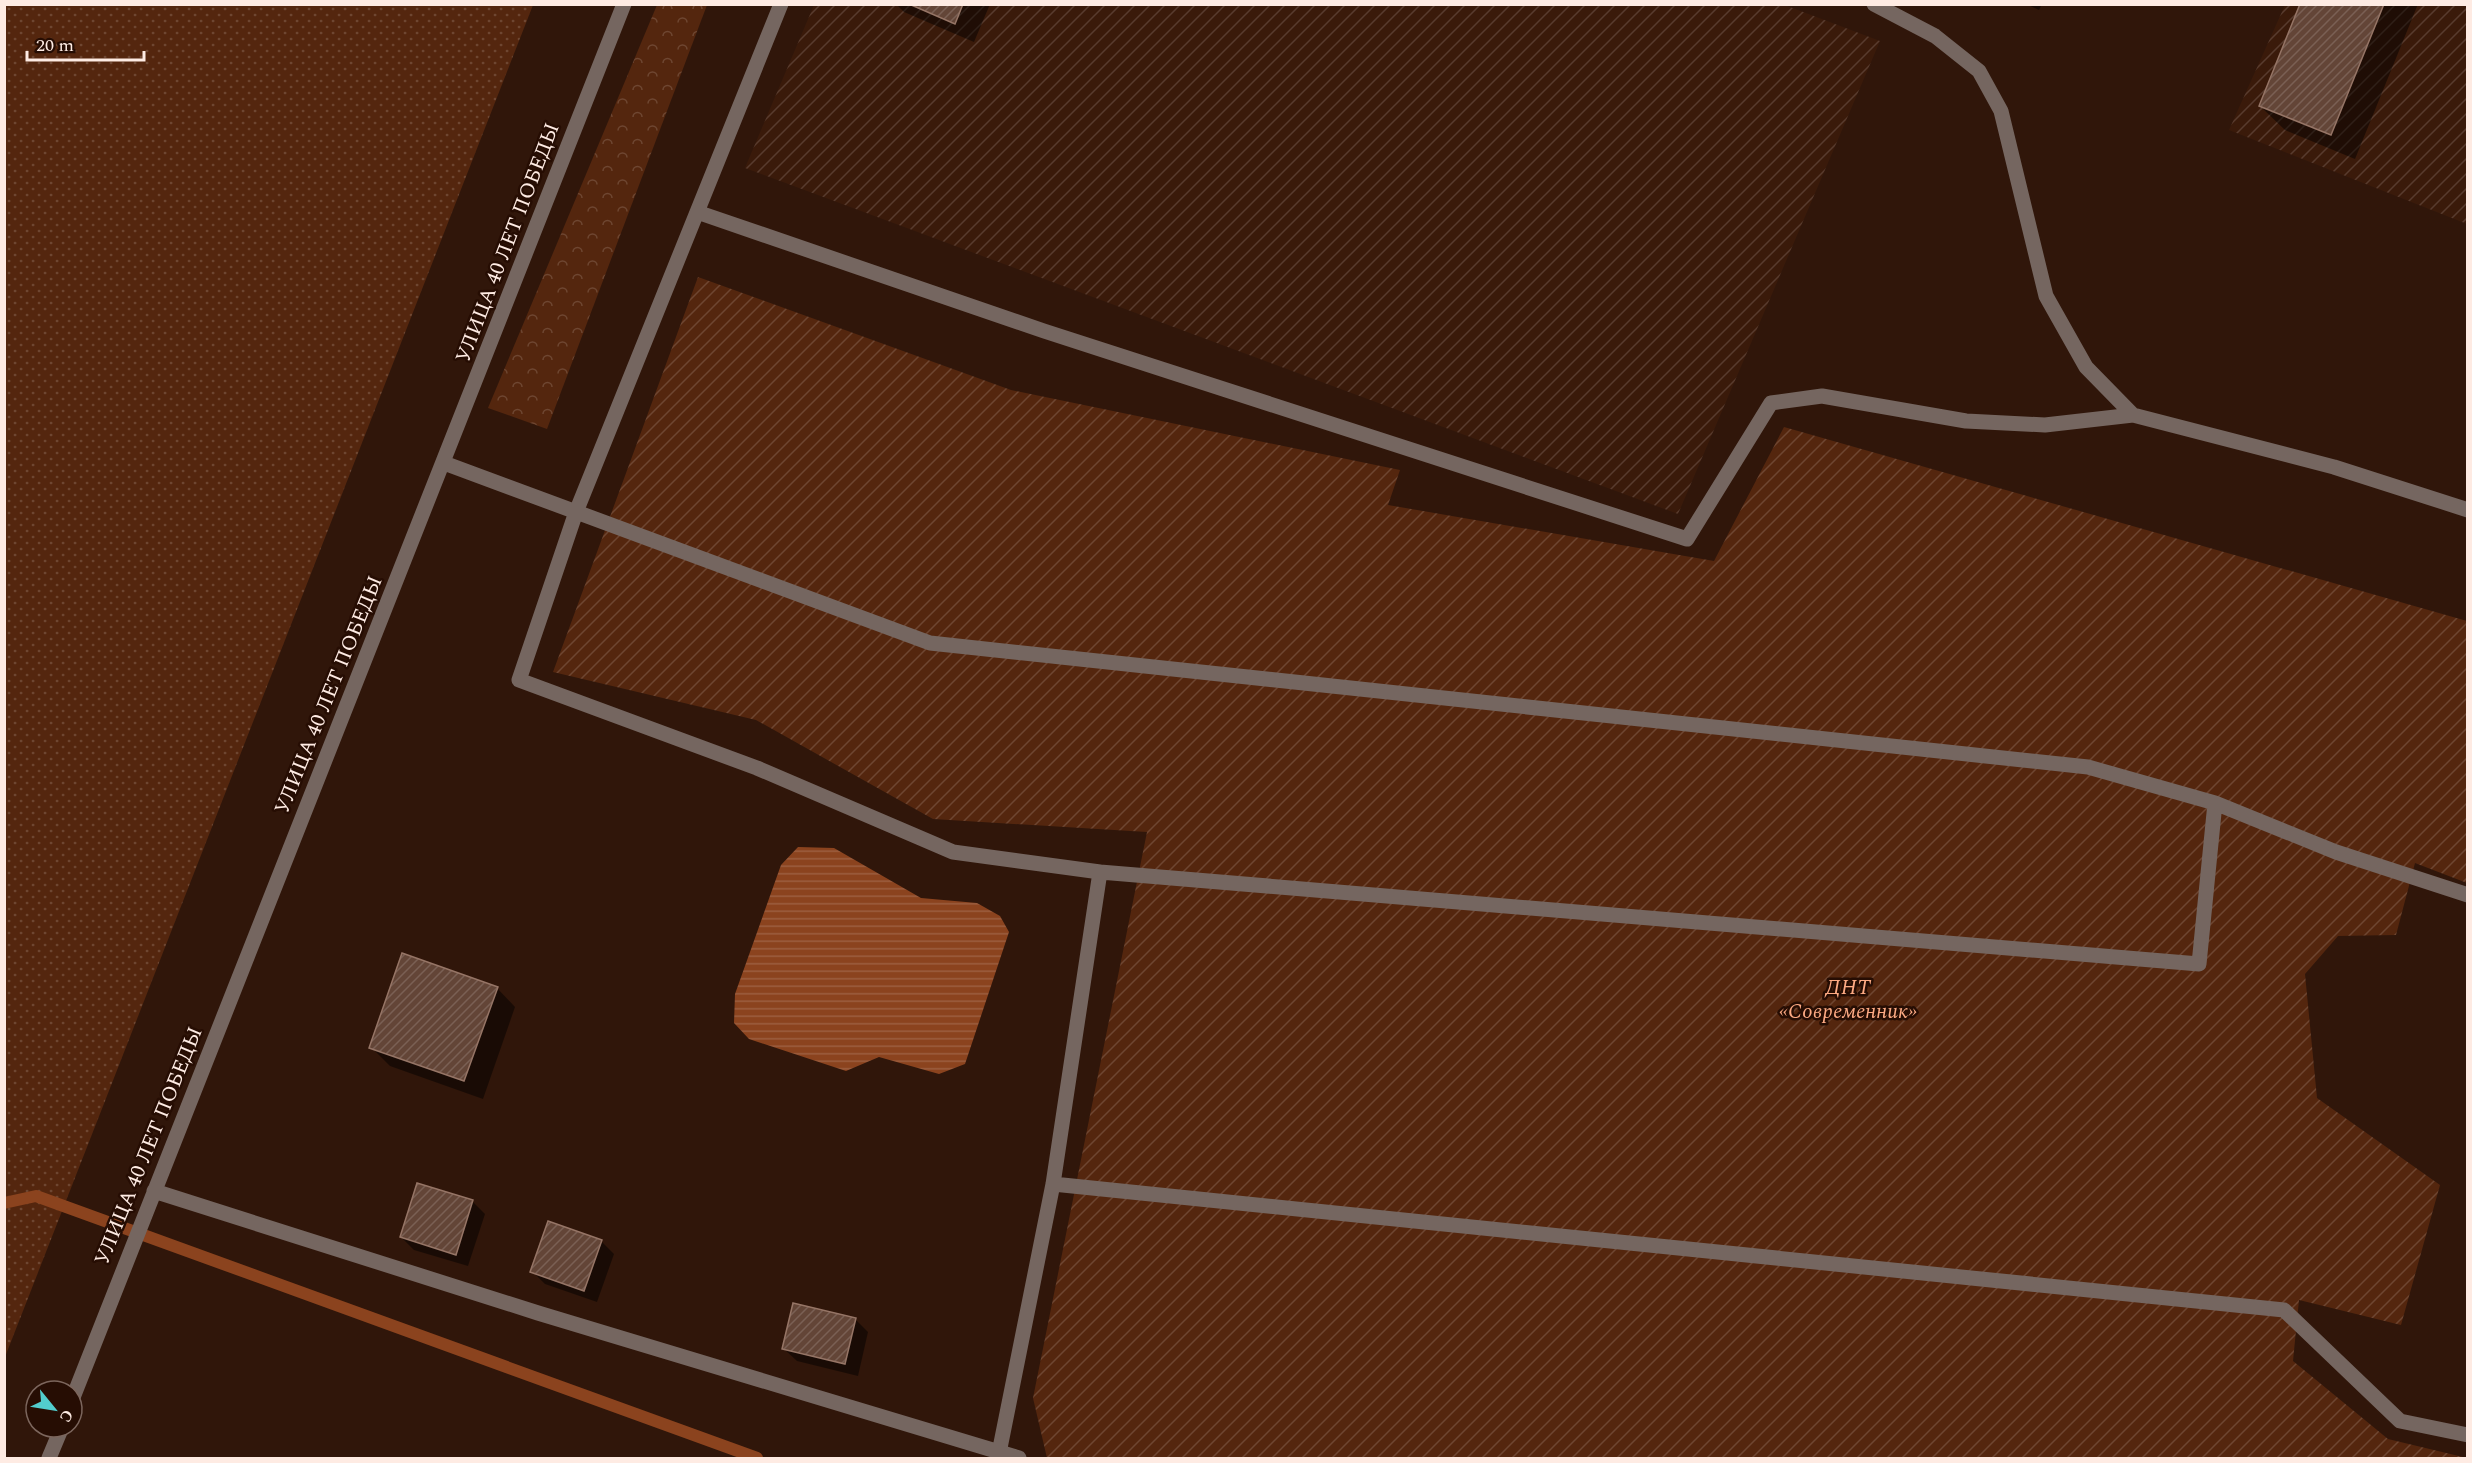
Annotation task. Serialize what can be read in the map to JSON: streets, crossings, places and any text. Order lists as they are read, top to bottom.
{
  "streets": {
    "street": ["УЛИЦА 40 ЛЕТ ПОБЕДЫ"]
  },
  "parks": ["ДНТ «Современник»"],
  "scale_bar": "20 m",
  "north": "bottom right"
}
